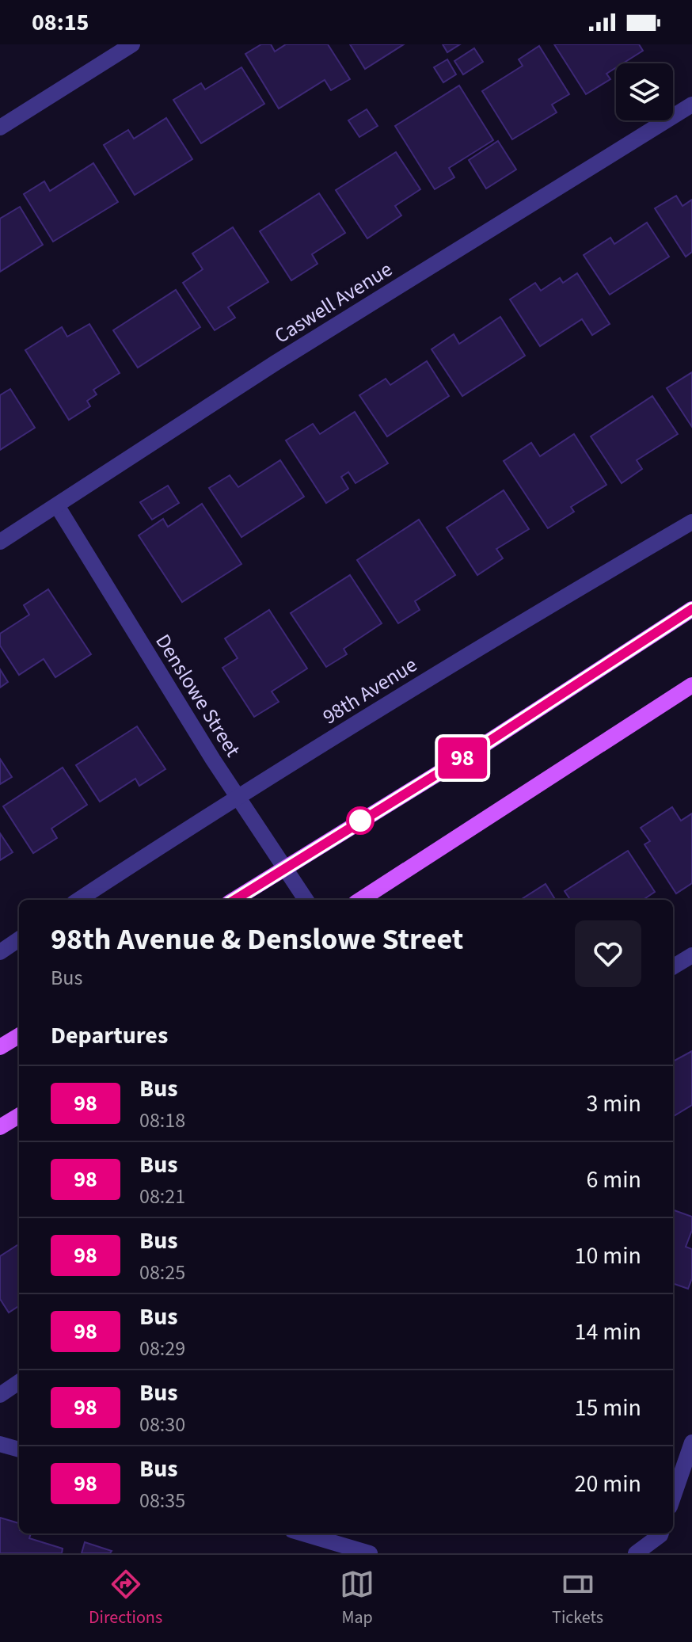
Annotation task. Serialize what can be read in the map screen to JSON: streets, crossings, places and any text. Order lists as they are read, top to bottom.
{
  "streets": {
    "street": ["Caswell Avenue", "98th Avenue", "Denslowe Street"]
  },
  "crossings": [
    ["Caswell Avenue", "Denslowe Street"],
    ["98th Avenue", "Denslowe Street"]
  ],
  "lines": ["bus line 98"],
  "page": {
    "status": "08:15",
    "on_map": "98",
    "heading": [
      ["98th Avenue & Denslowe Street", "Bus"],
      "Departures"
    ],
    "list": [
      {
        "mark": "98",
        "name": "Bus",
        "note": "08:18",
        "value": "3 min"
      },
      {
        "mark": "98",
        "name": "Bus",
        "note": "08:21",
        "value": "6 min"
      },
      {
        "mark": "98",
        "name": "Bus",
        "note": "08:25",
        "value": "10 min"
      },
      {
        "mark": "98",
        "name": "Bus",
        "note": "08:29",
        "value": "14 min"
      },
      {
        "mark": "98",
        "name": "Bus",
        "note": "08:30",
        "value": "15 min"
      },
      {
        "mark": "98",
        "name": "Bus",
        "note": "08:35",
        "value": "20 min"
      }
    ],
    "tabs": ["Directions", "Map", "Tickets"]
  }
}
